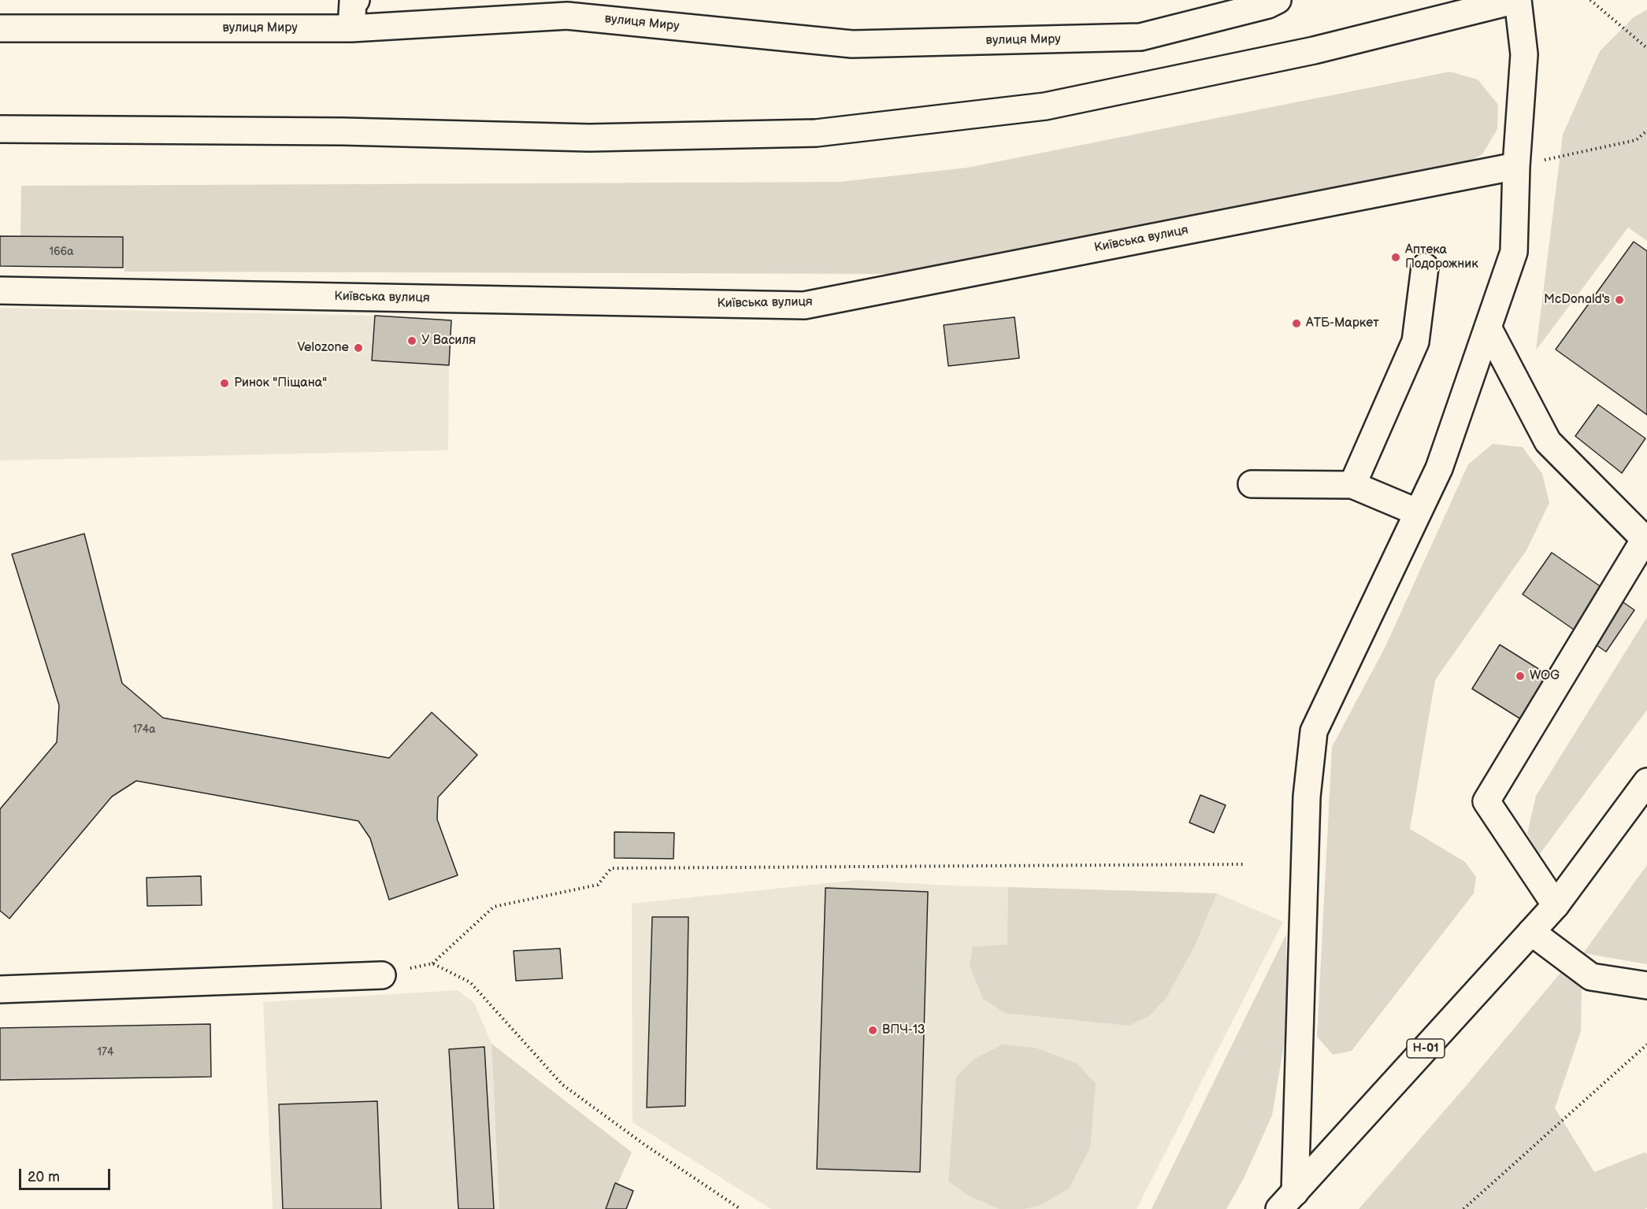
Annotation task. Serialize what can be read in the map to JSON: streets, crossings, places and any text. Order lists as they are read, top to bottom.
{
  "streets": {
    "street": ["вулиця Миру", "Київська вулиця", "Н-01"]
  },
  "places": [
    "Аптека Подорожник",
    "McDonald's",
    "АТБ-Маркет",
    "У Василя",
    "Velozone",
    "Ринок \"Піщана\"",
    "WOG",
    "ВПЧ-13"
  ],
  "house_numbers": ["166а", "174а", "174"],
  "scale_bar": "20 m"
}
